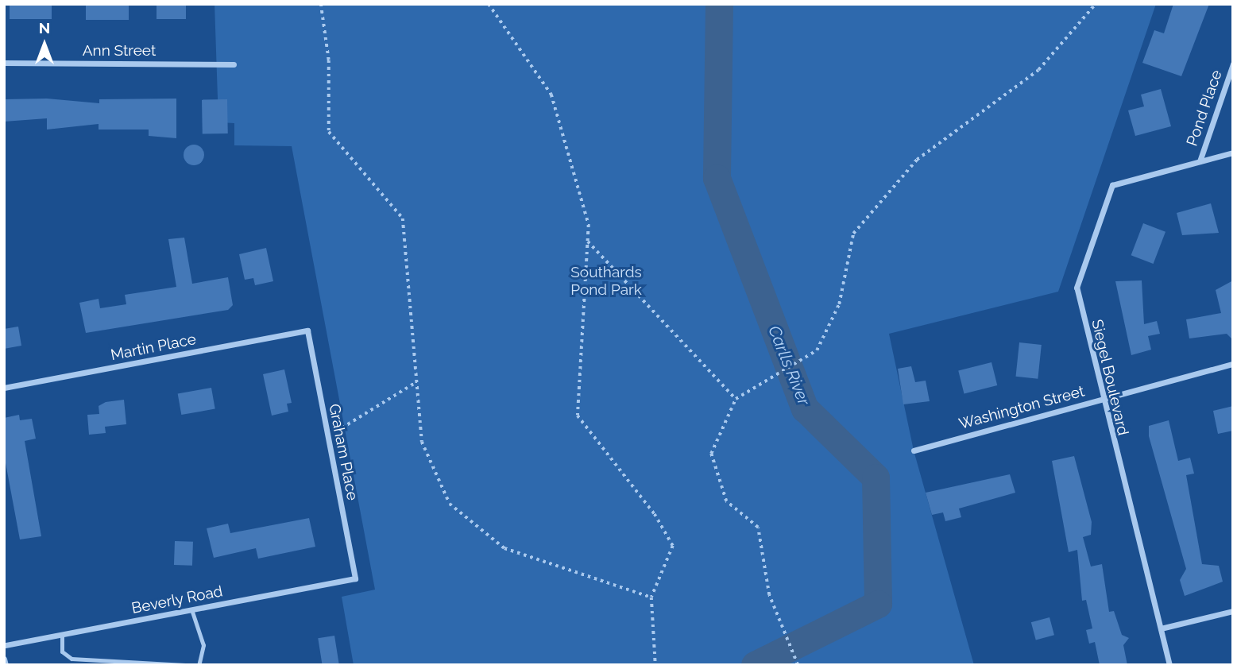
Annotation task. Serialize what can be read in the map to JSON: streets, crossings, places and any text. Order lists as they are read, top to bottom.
{
  "streets": {
    "street": [
      "Ann Street",
      "Pond Place",
      "Martin Place",
      "Siegel Boulevard",
      "Washington Street",
      "Graham Place",
      "Beverly Road"
    ]
  },
  "crossings": [
    ["Pond Place", "Siegel Boulevard"],
    ["Martin Place", "Graham Place"],
    ["Siegel Boulevard", "Washington Street"],
    ["Graham Place", "Beverly Road"]
  ],
  "water": ["Carlls River"],
  "parks": ["Southards Pond Park"],
  "north": "top"
}
